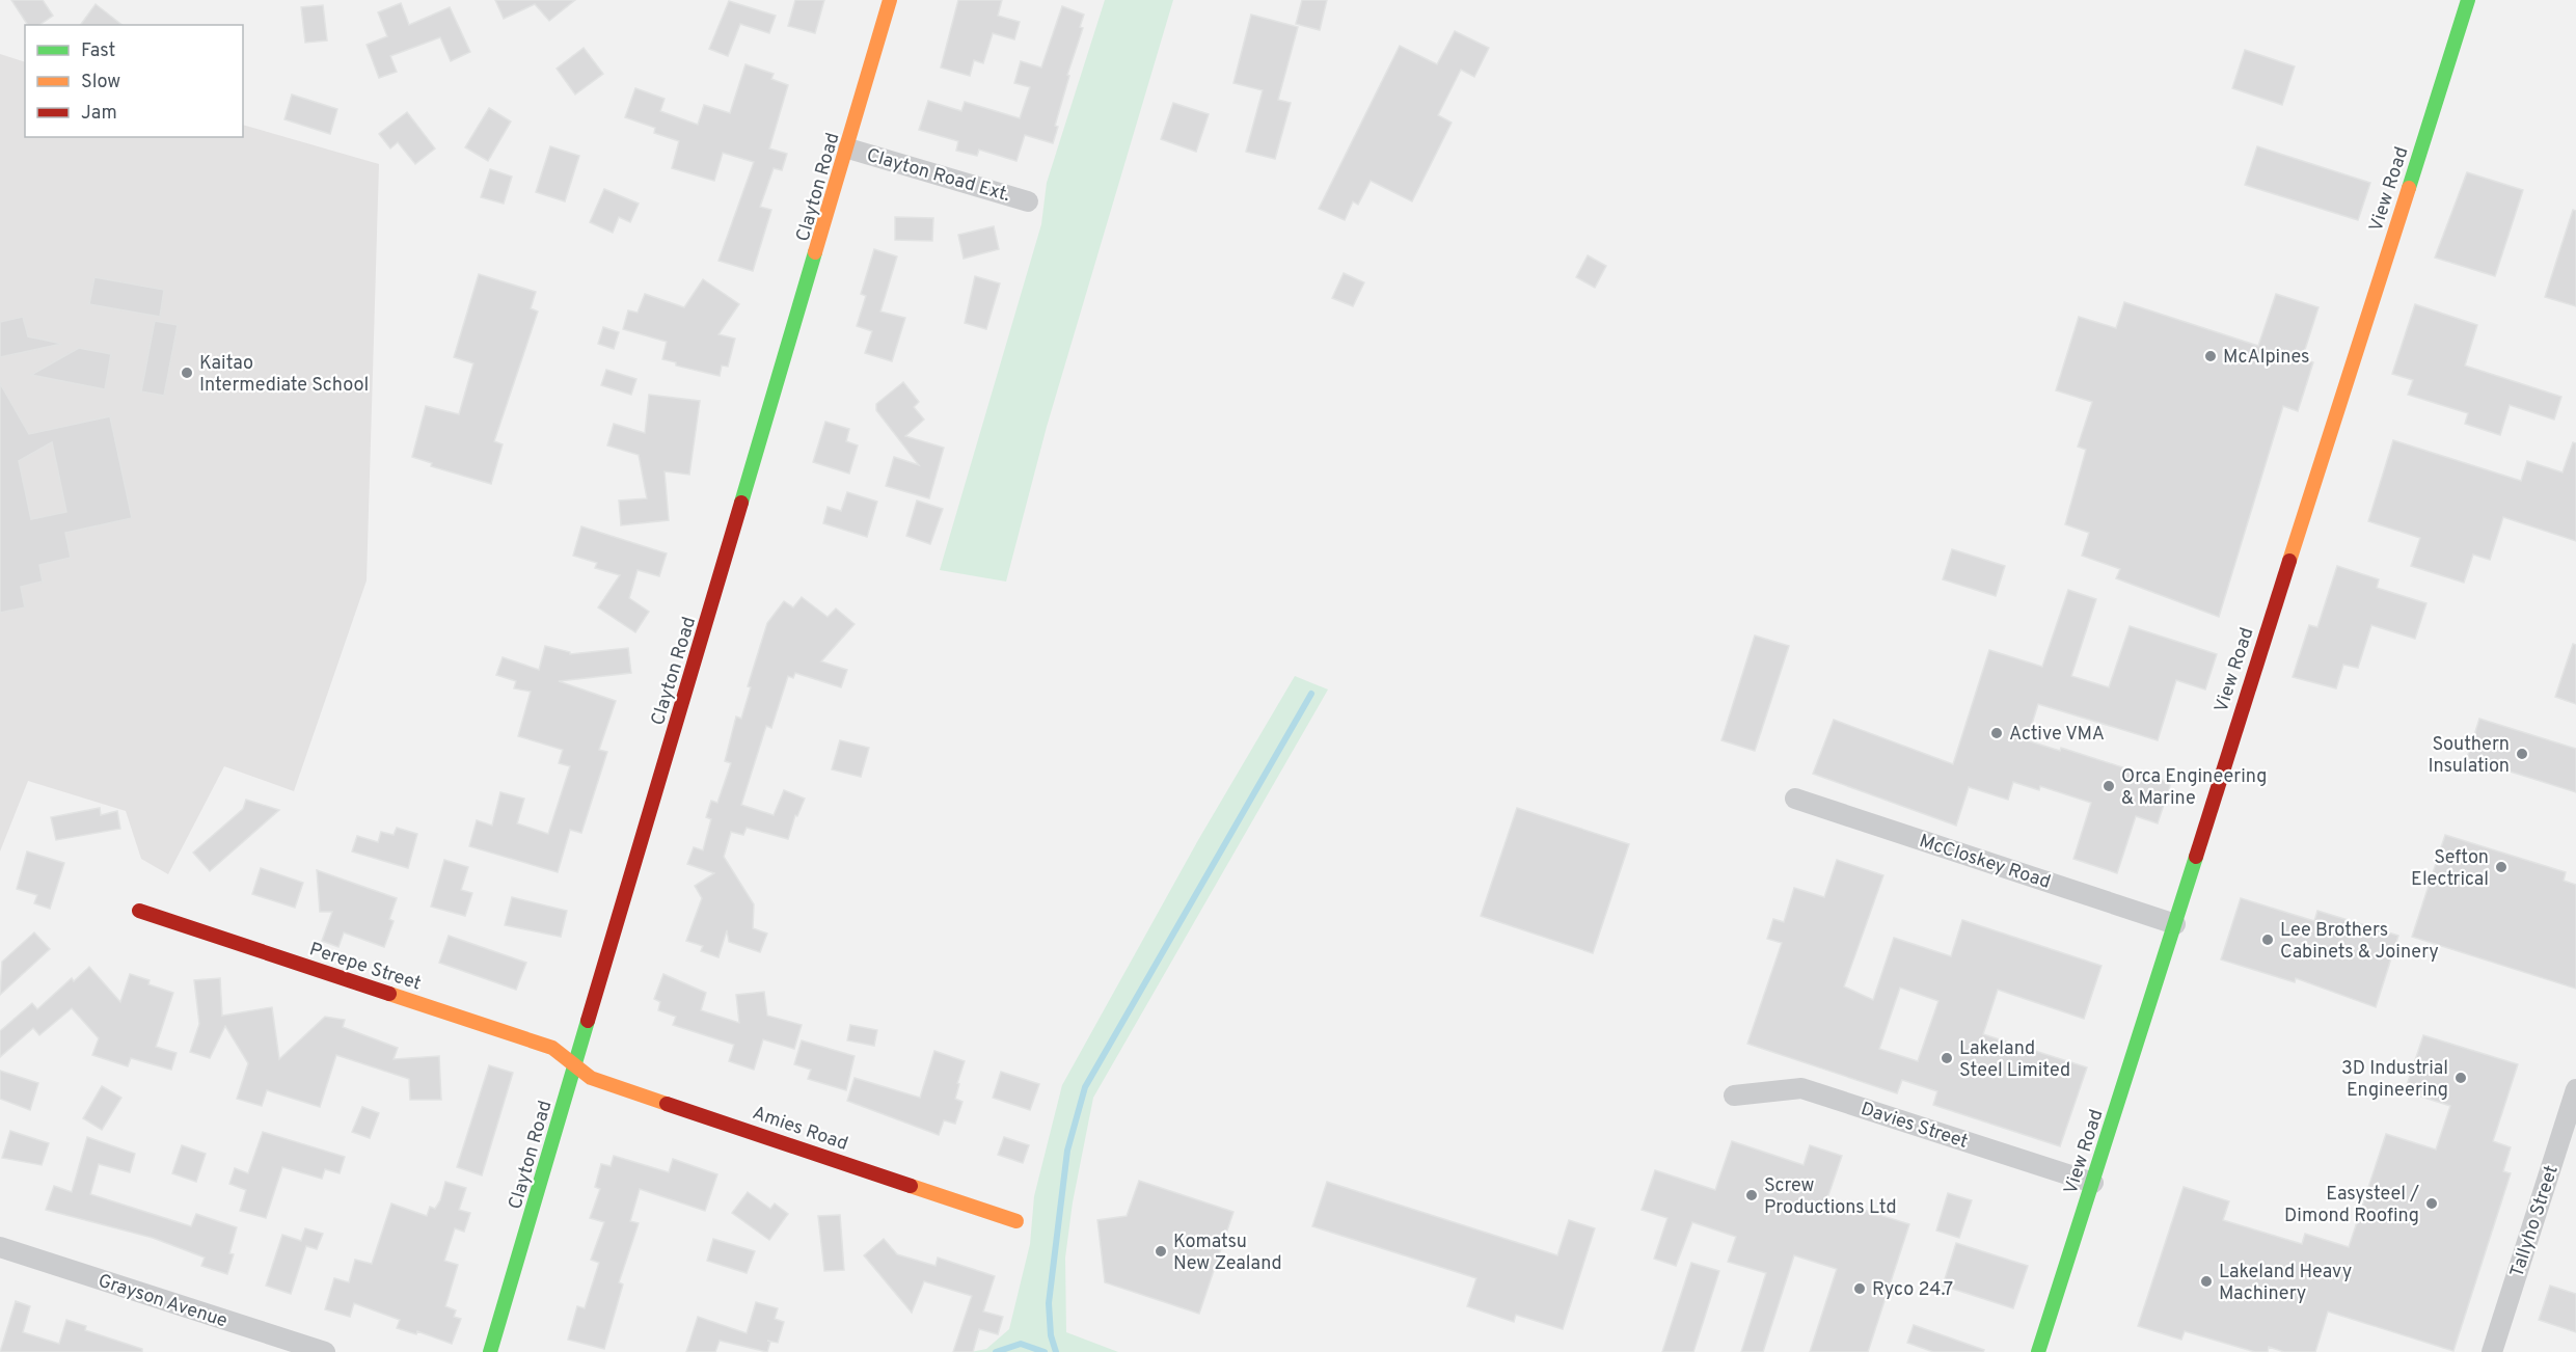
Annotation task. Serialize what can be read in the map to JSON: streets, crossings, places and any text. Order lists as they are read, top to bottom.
{
  "streets": {
    "street": [
      "Clayton Road Ext.",
      "Clayton Road",
      "View Road",
      "McCloskey Road",
      "Perepe Street",
      "Davies Street",
      "Amies Road",
      "Tallyho Street",
      "Grayson Avenue"
    ]
  },
  "crossings": [
    ["Clayton Road Ext.", "Clayton Road"],
    ["Clayton Road", "Perepe Street"],
    ["Clayton Road", "Amies Road"],
    ["View Road", "McCloskey Road"],
    ["View Road", "Davies Street"],
    ["Perepe Street", "Amies Road"]
  ],
  "places": [
    "McAlpines",
    "Kaitao Intermediate School",
    "Active VMA",
    "Southern Insulation",
    "Orca Engineering & Marine",
    "Sefton Electrical",
    "Lee Brothers Cabinets & Joinery",
    "Lakeland Steel Limited",
    "3D Industrial Engineering",
    "Screw Productions Ltd",
    "Easysteel / Dimond Roofing",
    "Komatsu New Zealand",
    "Lakeland Heavy Machinery",
    "Ryco 24.7"
  ],
  "legend": ["Fast", "Slow", "Jam"]
}
